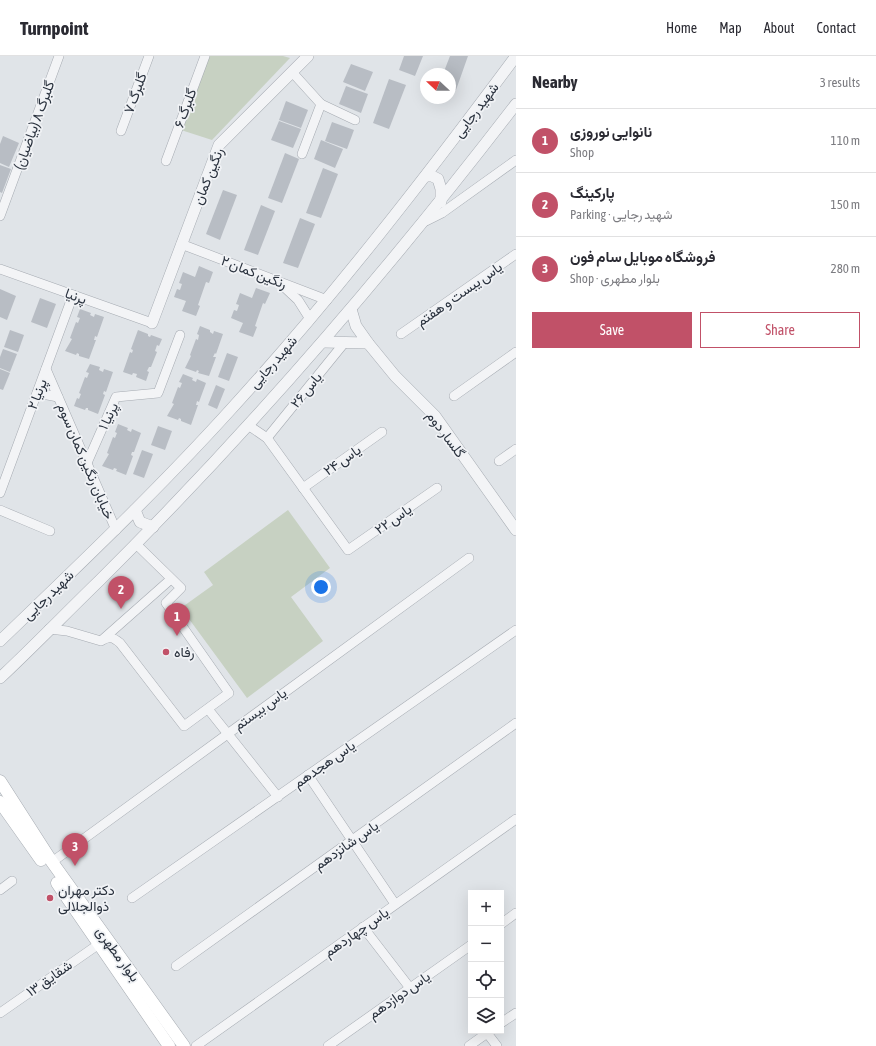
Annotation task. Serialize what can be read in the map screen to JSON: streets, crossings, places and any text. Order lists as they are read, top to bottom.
{
  "streets": {
    "main road": ["بلوار مطهری"],
    "street": [
      "گلبرگ ۷",
      "گلبرگ ۶",
      "شهید رجایی",
      "گلبرگ ۸ (بیاضیان)",
      "رنگین کمان",
      "رنگین کمان ۲",
      "یاس یبست و هفتم",
      "پرنیا",
      "یاس ۲۶",
      "پرنیا ۲",
      "پرنیا ۱",
      "گلسار دوم",
      "یاس ۲۴",
      "خیابان رنگین کمان سوم",
      "یاس ۲۲",
      "یاس بیستم",
      "یاس هجدهم",
      "یاس شانزدهم",
      "یاس چهاردهم",
      "شقایق ۱۳",
      "یاس دوازدهم"
    ]
  },
  "crossings": [
    ["شهید رجایی", "رنگین کمان ۲"],
    ["شهید رجایی", "گلسار دوم"],
    ["شهید رجایی", "خیابان رنگین کمان سوم"],
    ["رنگین کمان", "رنگین کمان ۲"],
    ["رنگین کمان", "پرنیا"],
    ["پرنیا", "پرنیا ۲"],
    ["پرنیا ۲", "خیابان رنگین کمان سوم"],
    ["پرنیا ۱", "خیابان رنگین کمان سوم"],
    ["یاس ۲۴", "یاس ۲۲"],
    ["یاس بیستم", "بلوار مطهری"],
    ["بلوار مطهری", "شقایق ۱۳"]
  ],
  "places": ["رفاه", "دکتر مهران ذوالجلالی"],
  "north": "left",
  "page": {
    "header": "Turnpoint",
    "nav": [
      "Home",
      "Map",
      "About",
      "Contact"
    ],
    "heading": ["Nearby", "3 results"],
    "list": [
      {
        "mark": "1",
        "name": "نانوایی نوروزی",
        "note": "Shop",
        "value": "110 m"
      },
      {
        "mark": "2",
        "name": "پارکینگ",
        "note": "Parking · شهید رجایی",
        "value": "150 m"
      },
      {
        "mark": "3",
        "name": "فروشگاه موبایل سام فون",
        "note": "Shop · بلوار مطهری",
        "value": "280 m"
      }
    ],
    "buttons": ["Save", "Share"],
    "pins": ["2", "1", "3"],
    "map_buttons": ["+", "−"]
  }
}
